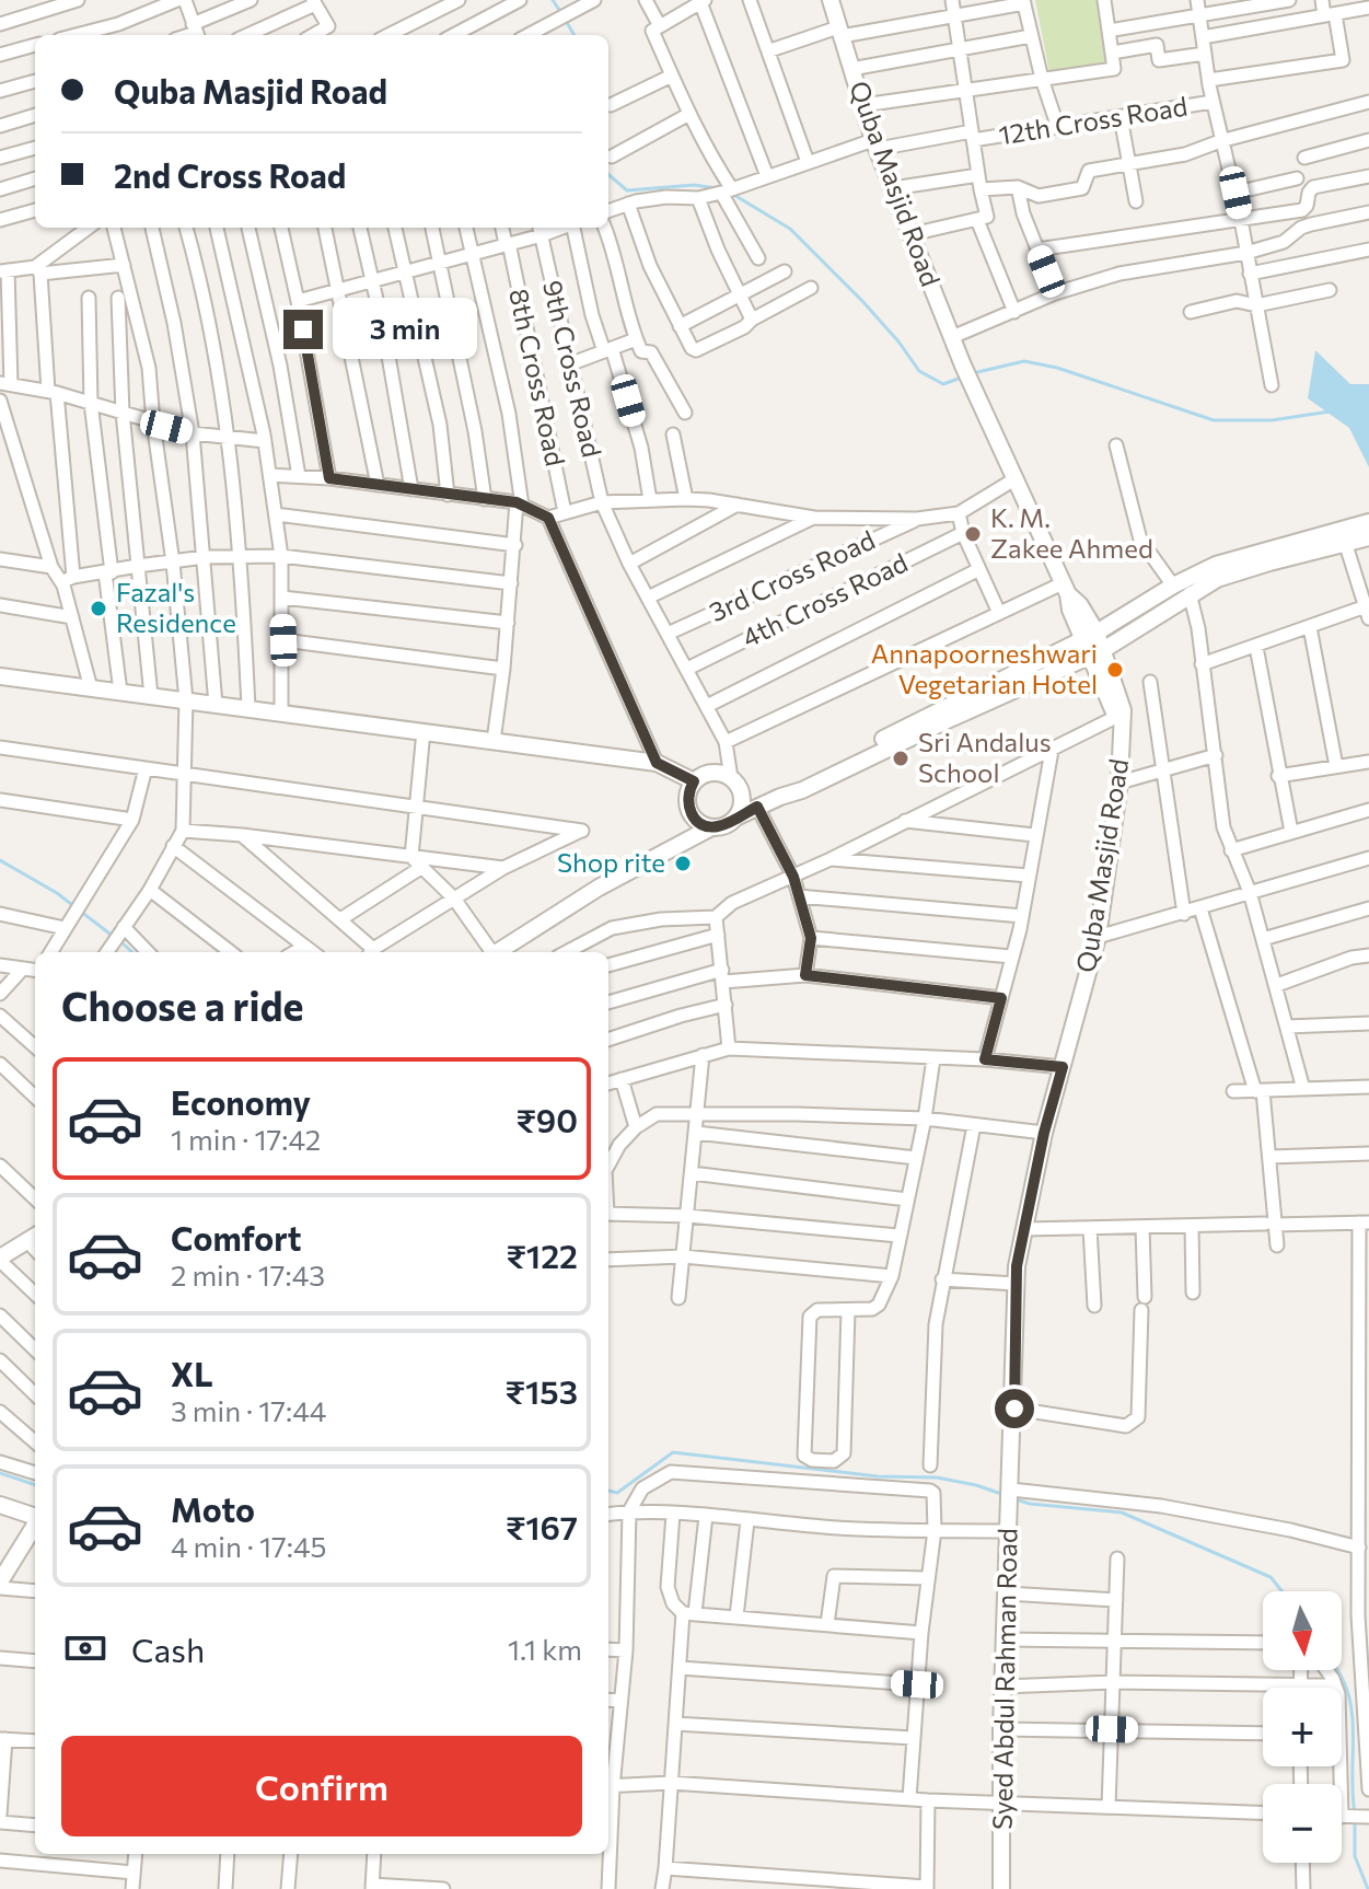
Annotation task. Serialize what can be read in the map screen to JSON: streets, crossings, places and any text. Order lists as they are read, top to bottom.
{
  "streets": {
    "street": [
      "12th Cross Road",
      "Quba Masjid Road",
      "9th Cross Road",
      "8th Cross Road",
      "3rd Cross Road",
      "4th Cross Road",
      "Syed Abdul Rahman Road"
    ]
  },
  "crossings": [
    ["12th Cross Road", "Quba Masjid Road"],
    ["Quba Masjid Road", "Syed Abdul Rahman Road"],
    ["9th Cross Road", "3rd Cross Road"],
    ["9th Cross Road", "4th Cross Road"]
  ],
  "places": [
    "K. M. Zakee Ahmed",
    "Fazal's Residence",
    "Annapoorneshwari Vegetarian Hotel",
    "Sri Andalus School",
    "Shop rite"
  ],
  "north": "bottom",
  "page": {
    "banner": ["Quba Masjid Road", "2nd Cross Road"],
    "bubble": "3 min",
    "heading": "Choose a ride",
    "list": [
      {
        "name": "Economy",
        "note": "1 min · 17:42",
        "value": "₹90"
      },
      {
        "name": "Comfort",
        "note": "2 min · 17:43",
        "value": "₹122"
      },
      {
        "name": "XL",
        "note": "3 min · 17:44",
        "value": "₹153"
      },
      {
        "name": "Moto",
        "note": "4 min · 17:45",
        "value": "₹167"
      }
    ],
    "map_buttons": ["+", "−"],
    "pay": ["Cash", "1.1 km"],
    "buttons": "Confirm"
  }
}
